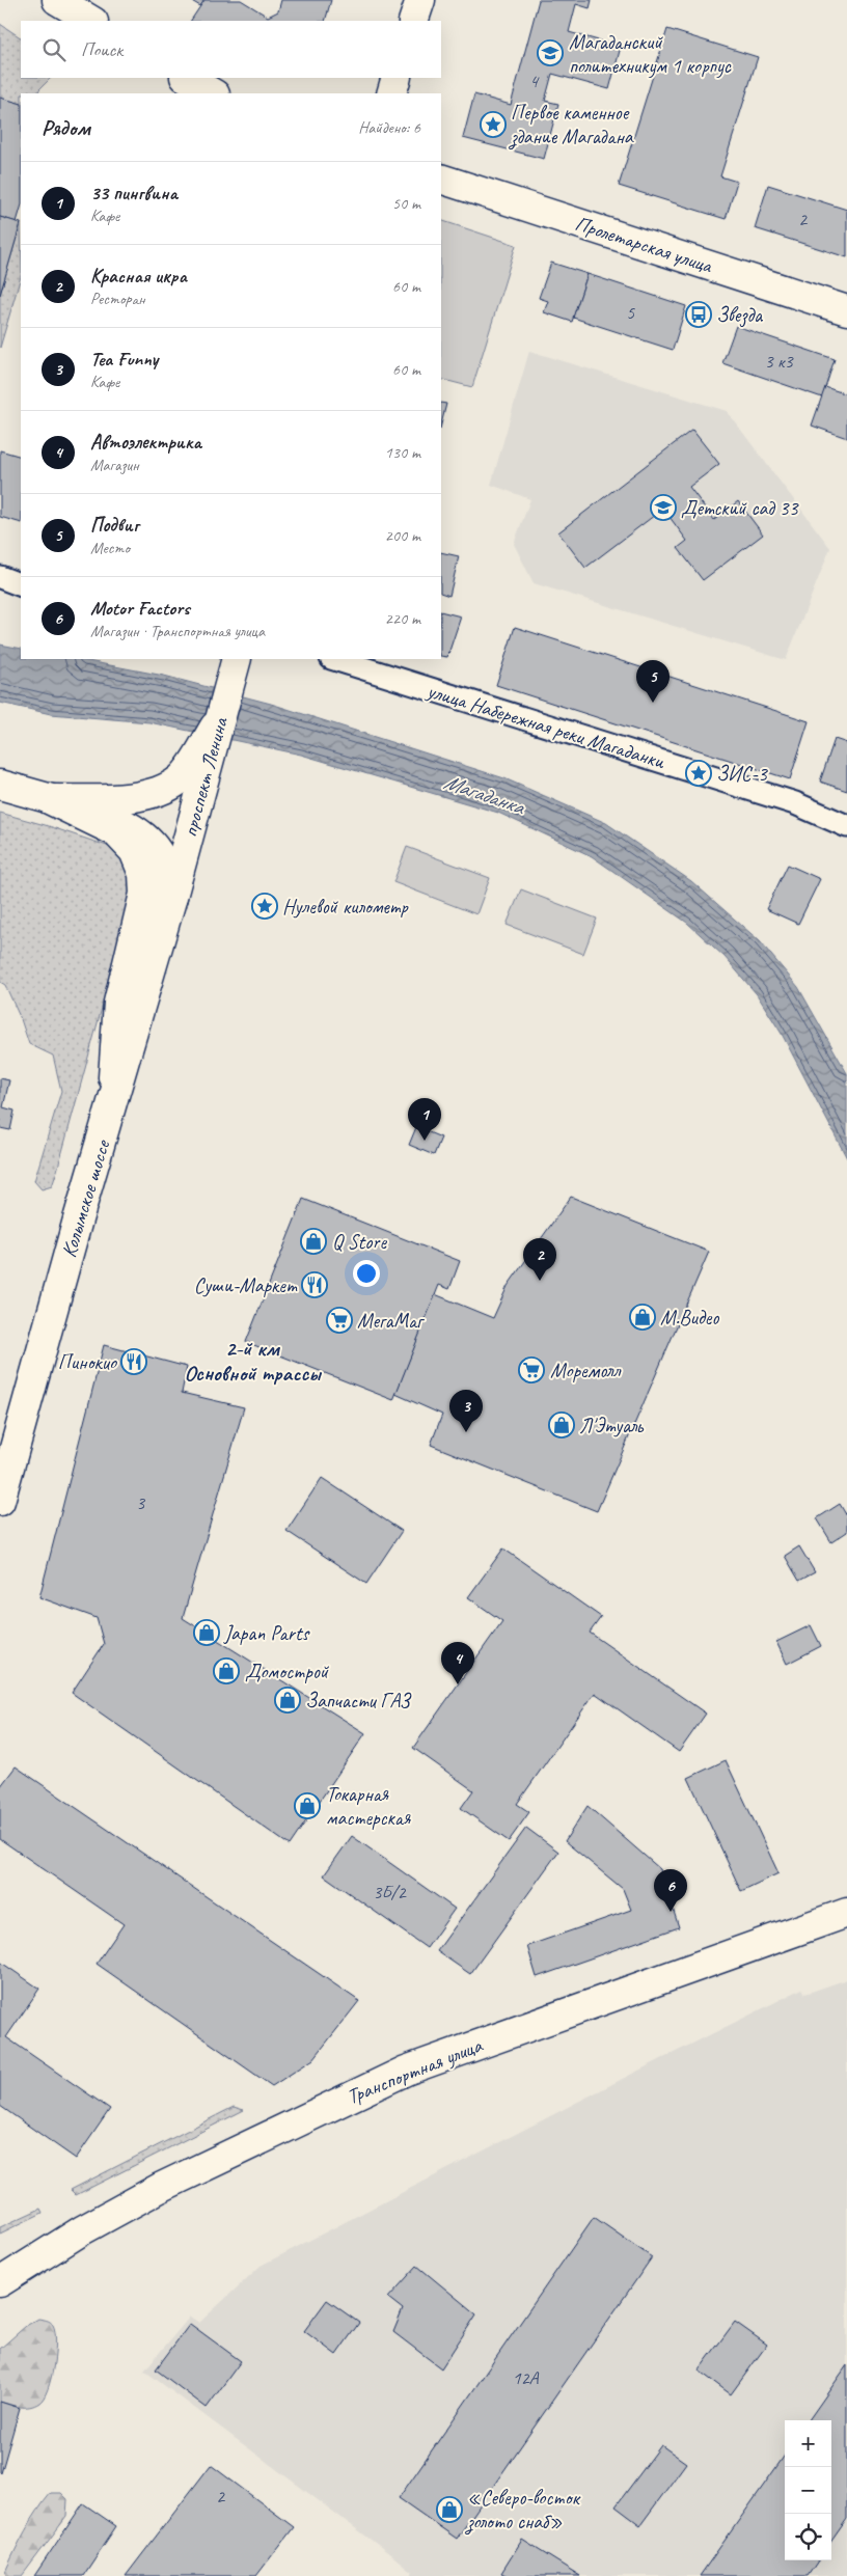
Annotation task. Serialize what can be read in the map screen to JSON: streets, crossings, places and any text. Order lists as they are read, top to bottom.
{
  "streets": {
    "main road": [
      "Пролетарская улица",
      "проспект Ленина",
      "Колымское шоссе",
      "Транспортная улица"
    ],
    "street": ["улица Набережная реки Магаданки"]
  },
  "crossings": [
    ["проспект Ленина", "Колымское шоссе"]
  ],
  "districts": ["2-й км Основной трассы"],
  "water": ["Магаданка"],
  "places": {
    "school or university": ["Магаданский политехникум 1 корпус", "Детский сад 33"],
    "place": ["Первое каменное здание Магадана", "ЗИС-3", "Нулевой километр"],
    "bus stop": ["Звезда"],
    "shop": [
      "Q Store",
      "М.Видео",
      "Л'Этуаль",
      "Japan Parts",
      "Домострой",
      "Запчасти ГАЗ",
      "Токарная мастерская",
      "«Северо-восток золото снаб»"
    ],
    "restaurant": ["Суши-Маркет", "Пинокио"],
    "supermarket": ["МегаМаг", "Моремолл"]
  },
  "house_numbers": [
    "4",
    "2",
    "5",
    "3 к3",
    "3",
    "3Б/2",
    "12А",
    "2"
  ],
  "page": {
    "search": "Поиск",
    "heading": ["Рядом", "Найдено: 6"],
    "list": [
      {
        "mark": "1",
        "name": "33 пингвина",
        "note": "Кафе",
        "value": "50 m"
      },
      {
        "mark": "2",
        "name": "Красная икра",
        "note": "Ресторан",
        "value": "60 m"
      },
      {
        "mark": "3",
        "name": "Tea Funny",
        "note": "Кафе",
        "value": "60 m"
      },
      {
        "mark": "4",
        "name": "Автоэлектрика",
        "note": "Магазин",
        "value": "130 m"
      },
      {
        "mark": "5",
        "name": "Подвиг",
        "note": "Место",
        "value": "200 m"
      },
      {
        "mark": "6",
        "name": "Motor Factors",
        "note": "Магазин · Транспортная улица",
        "value": "220 m"
      }
    ],
    "pins": [
      "5",
      "1",
      "2",
      "3",
      "4",
      "6"
    ],
    "map_buttons": ["+", "−"]
  }
}
